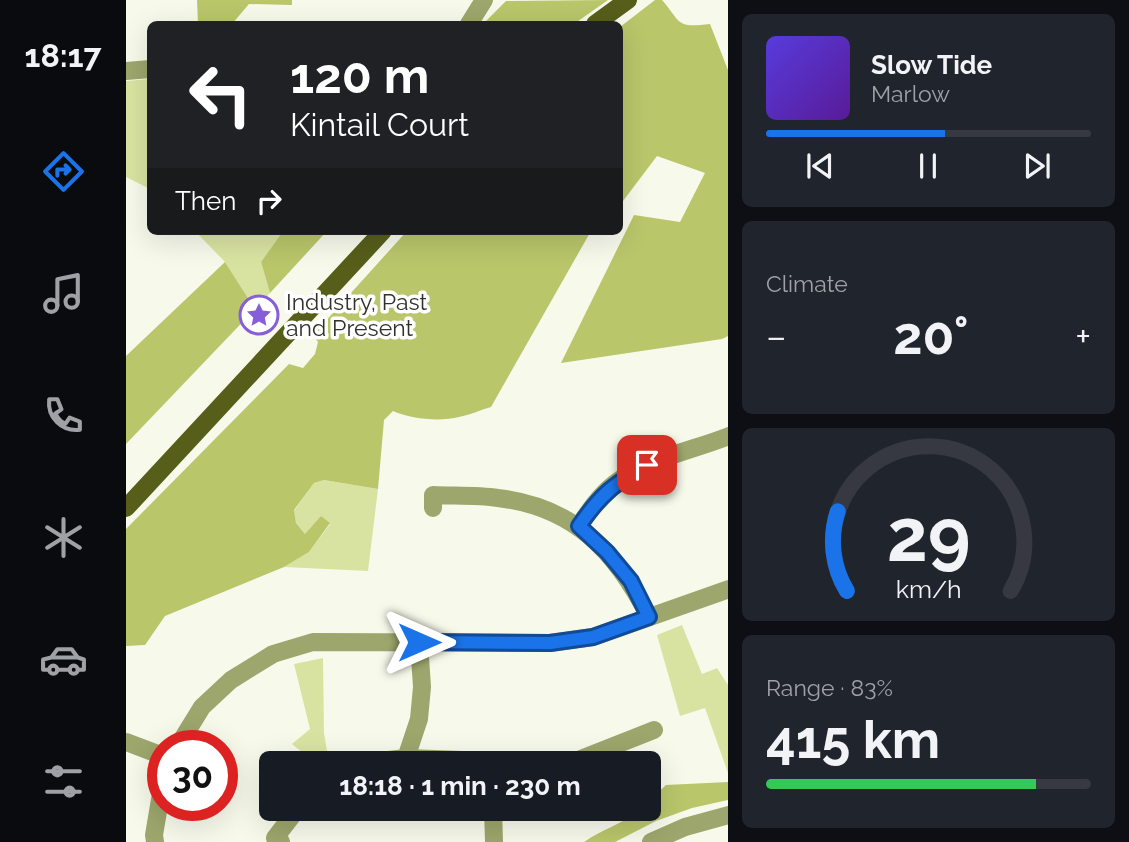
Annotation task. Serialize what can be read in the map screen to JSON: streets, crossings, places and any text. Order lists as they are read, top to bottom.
{
  "places": {
    "place": ["Industry, Past and Present"]
  },
  "page": {
    "tabs": "18:17",
    "turn": ["120 m", "Kintail Court"],
    "song": ["Slow Tide", "Marlow"],
    "then": "Then",
    "tile": [
      "Climate",
      ["Range · 83%", "415 km"]
    ],
    "heat": ["−", "20°", "+"],
    "limit": "30",
    "trip": "18:18 · 1 min · 230 m",
    "gauge": ["29", "km/h"]
  }
}
